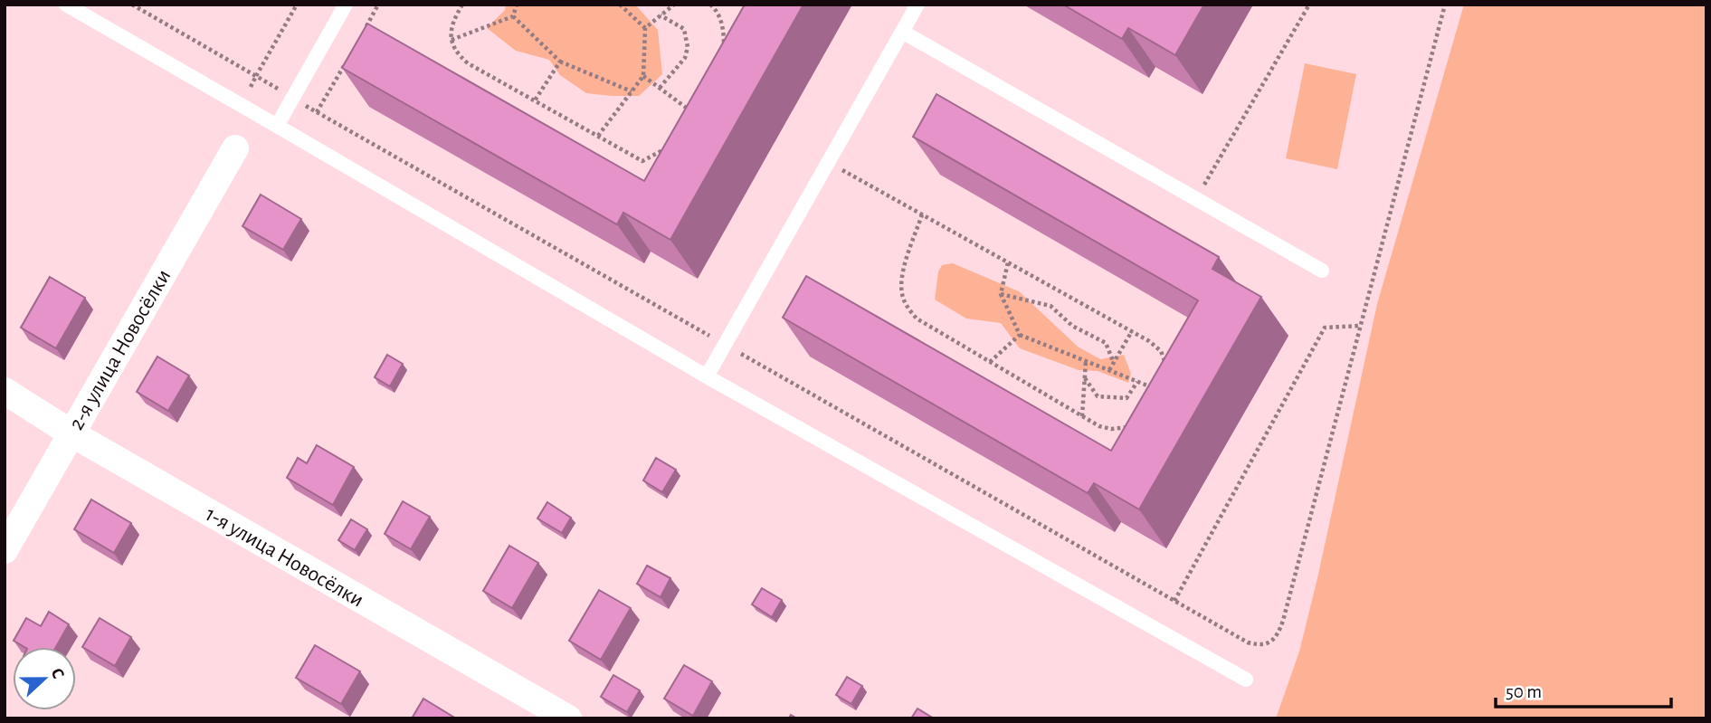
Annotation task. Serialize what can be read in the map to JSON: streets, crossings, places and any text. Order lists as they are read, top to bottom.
{
  "streets": {
    "street": ["2-я улица Новосёлки", "1-я улица Новосёлки"]
  },
  "crossings": [
    ["2-я улица Новосёлки", "1-я улица Новосёлки"]
  ],
  "scale_bar": "50 m",
  "north": "right"
}
